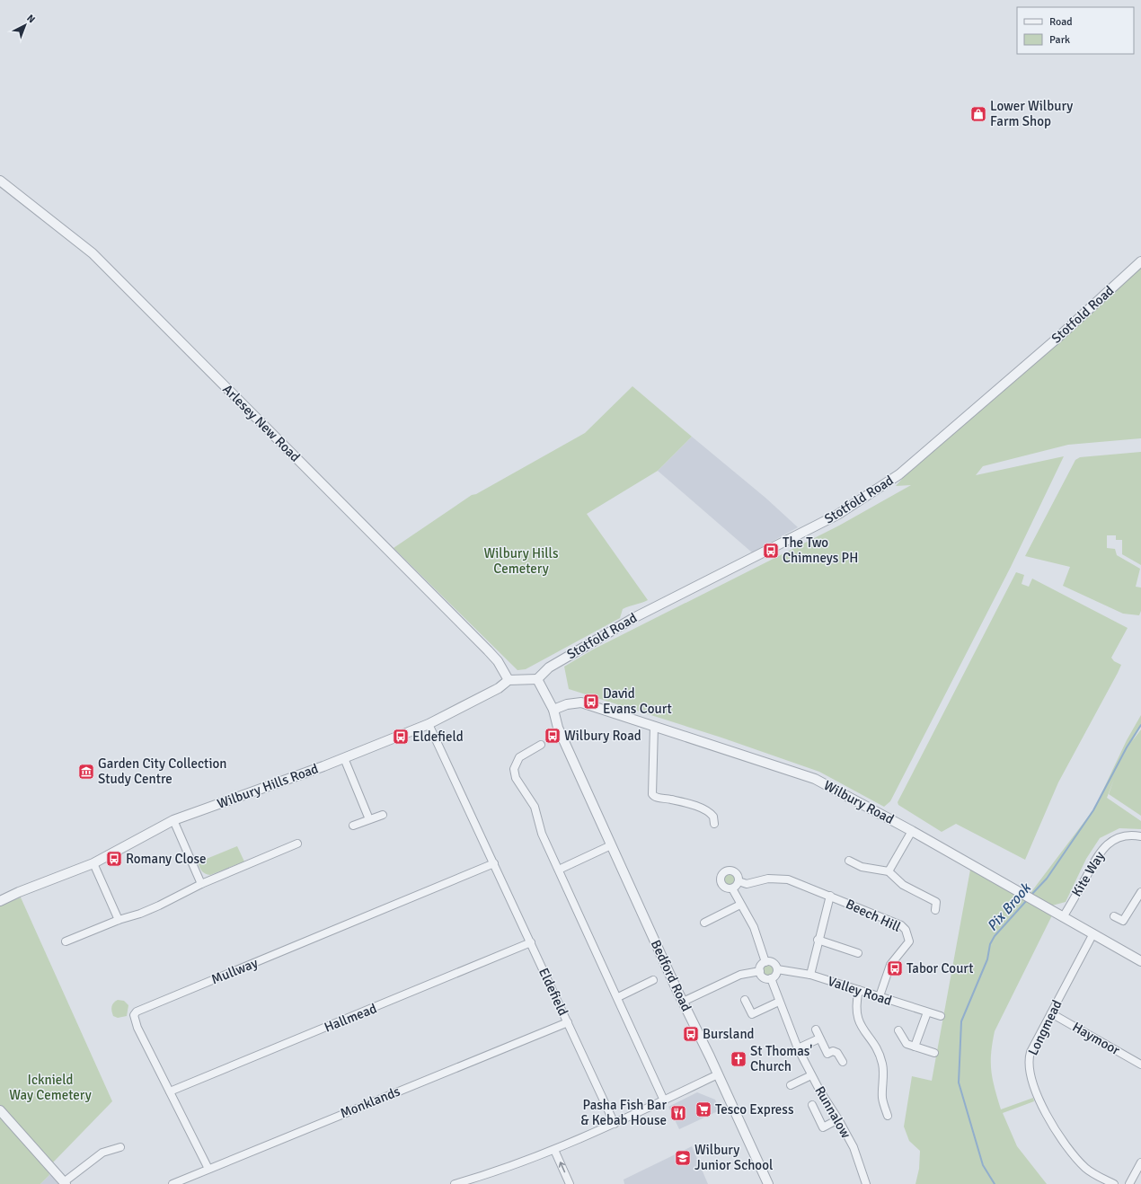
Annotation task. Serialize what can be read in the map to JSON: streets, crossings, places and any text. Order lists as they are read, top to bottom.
{
  "streets": {
    "street": [
      "Stotfold Road",
      "Arlesey New Road",
      "Wilbury Hills Road",
      "Wilbury Road",
      "Kite Way",
      "Beech Hill",
      "Mullway",
      "Bedford Road",
      "Valley Road",
      "Eldefield",
      "Hallmead",
      "Longmead",
      "Haymoor",
      "Monklands",
      "Runnalow"
    ]
  },
  "crossings": [
    ["Stotfold Road", "Bedford Road"],
    ["Arlesey New Road", "Wilbury Hills Road"],
    ["Wilbury Hills Road", "Eldefield"],
    ["Wilbury Road", "Kite Way"],
    ["Wilbury Road", "Bedford Road"],
    ["Wilbury Road", "Longmead"],
    ["Beech Hill", "Valley Road"],
    ["Mullway", "Eldefield"],
    ["Mullway", "Hallmead"],
    ["Mullway", "Monklands"],
    ["Valley Road", "Runnalow"],
    ["Eldefield", "Hallmead"],
    ["Eldefield", "Monklands"],
    ["Longmead", "Haymoor"]
  ],
  "water": ["Pix Brook"],
  "parks": ["Wilbury Hills Cemetery", "Icknield Way Cemetery"],
  "places": {
    "shop": ["Lower Wilbury Farm Shop"],
    "bus stop": [
      "The Two Chimneys PH",
      "David Evans Court",
      "Wilbury Road",
      "Eldefield",
      "Romany Close",
      "Tabor Court",
      "Bursland"
    ],
    "museum": ["Garden City Collection Study Centre"],
    "church": ["St Thomas' Church"],
    "supermarket": ["Tesco Express"],
    "restaurant": ["Pasha Fish Bar & Kebab House"],
    "school or university": ["Wilbury Junior School"]
  },
  "legend": ["Road", "Park"],
  "north": "top right"
}
